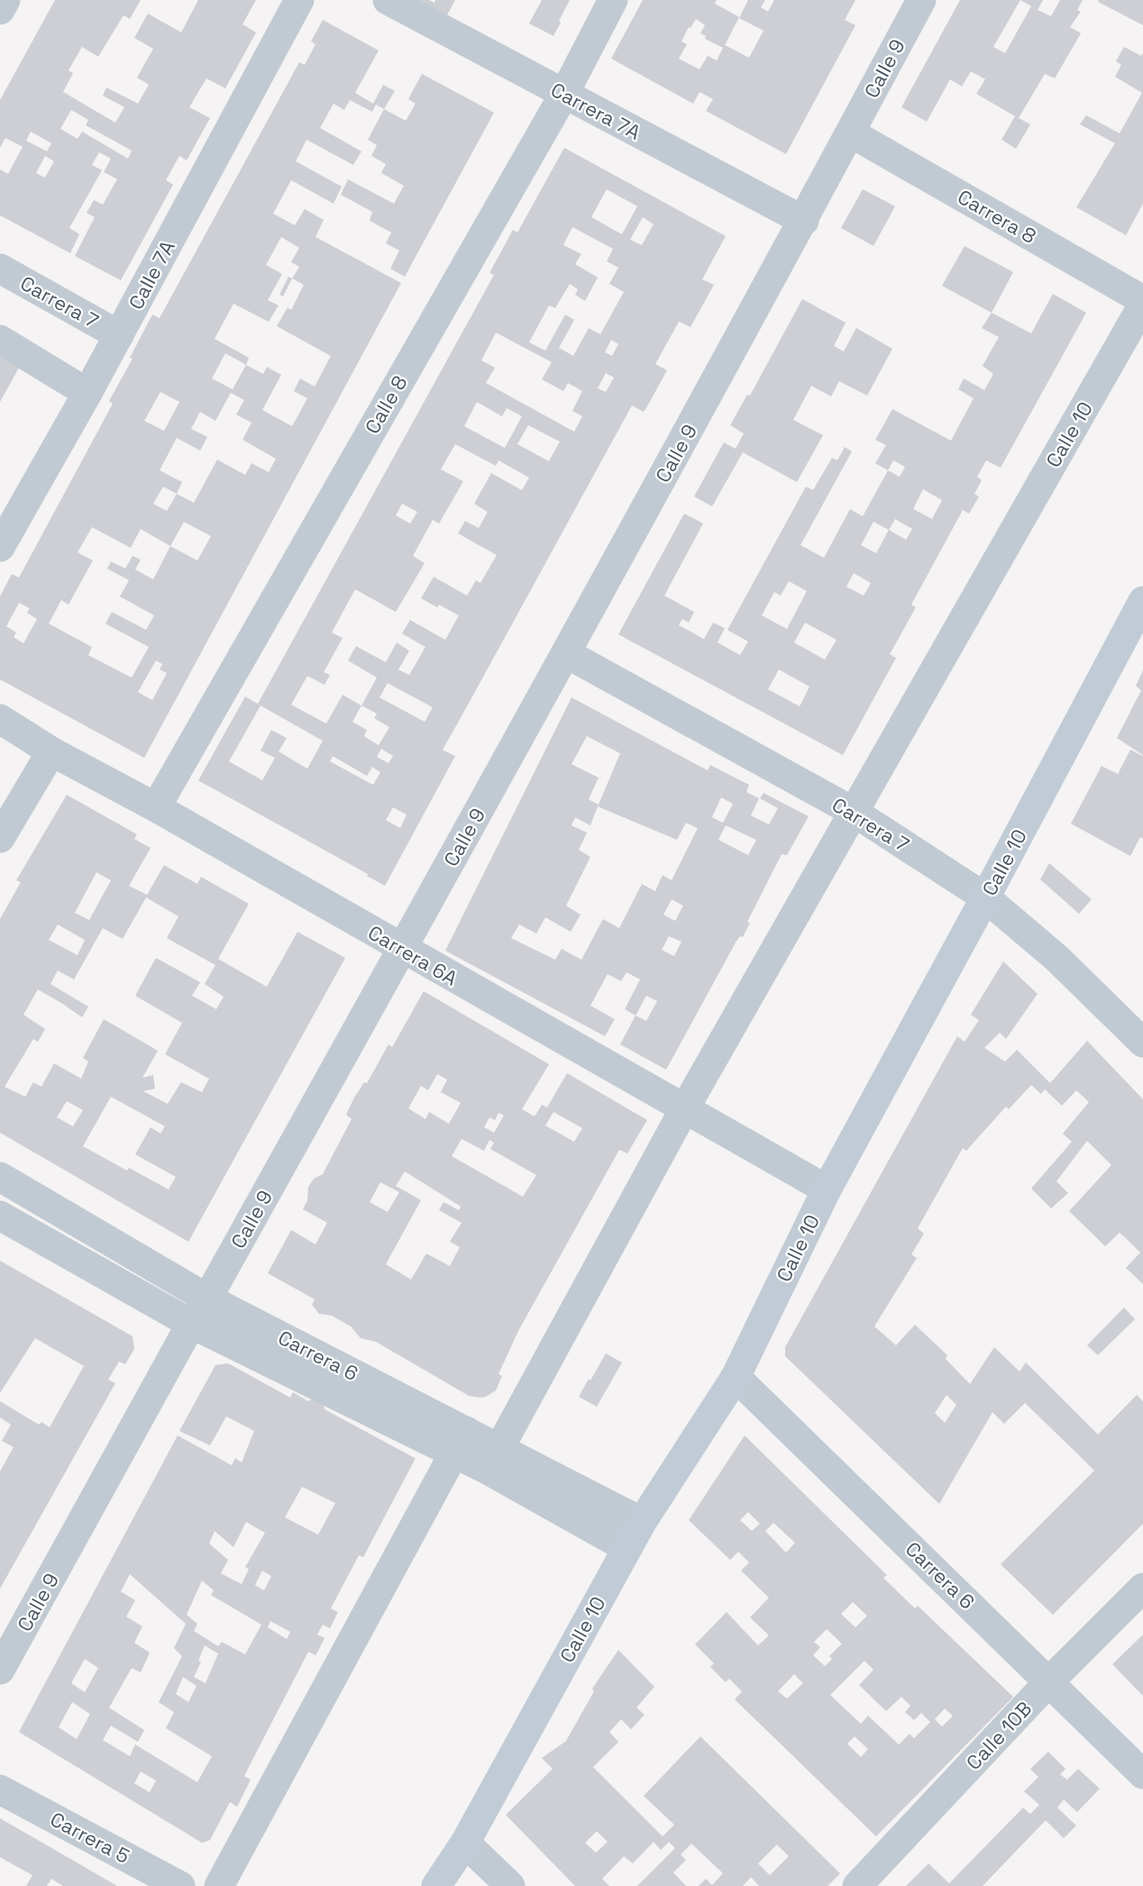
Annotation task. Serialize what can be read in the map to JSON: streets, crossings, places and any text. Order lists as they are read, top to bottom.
{
  "streets": {
    "main road": ["Calle 10"],
    "street": [
      "Calle 9",
      "Carrera 7A",
      "Carrera 8",
      "Calle 7A",
      "Carrera 7",
      "Calle 8",
      "Carrera 6A",
      "Carrera 6",
      "Calle 10B",
      "Carrera 5"
    ]
  },
  "crossings": [
    ["Calle 9", "Carrera 7A"],
    ["Calle 9", "Carrera 8"],
    ["Calle 9", "Carrera 7"],
    ["Calle 9", "Carrera 6A"],
    ["Calle 9", "Carrera 6"],
    ["Carrera 7A", "Calle 8"],
    ["Calle 7A", "Carrera 7"],
    ["Carrera 7", "Calle 10"],
    ["Calle 8", "Carrera 6A"],
    ["Calle 10", "Carrera 6A"],
    ["Calle 10", "Carrera 6"],
    ["Carrera 6", "Calle 10B"]
  ]
}
